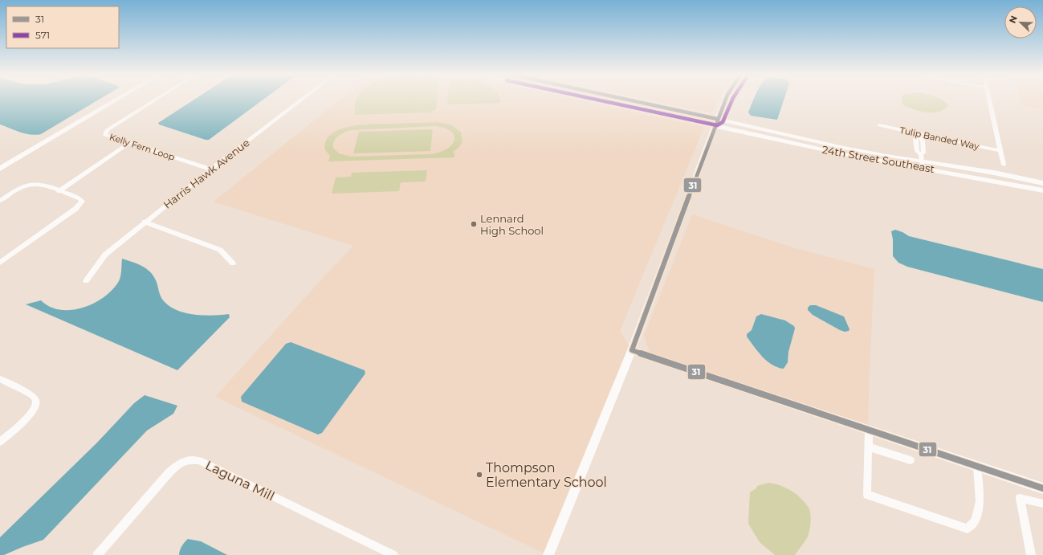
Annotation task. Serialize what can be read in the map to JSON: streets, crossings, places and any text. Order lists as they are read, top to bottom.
{
  "streets": {
    "street": [
      "Tulip Banded Way",
      "Kelly Fern Loop",
      "24th Street Southeast",
      "Harris Hawk Avenue",
      "Laguna Mill"
    ]
  },
  "crossings": [
    ["Kelly Fern Loop", "Harris Hawk Avenue"]
  ],
  "places": ["Lennard High School", "Thompson Elementary School"],
  "lines": ["transit line 31", "transit line 571"],
  "legend": ["31", "571"],
  "north": "top left"
}
